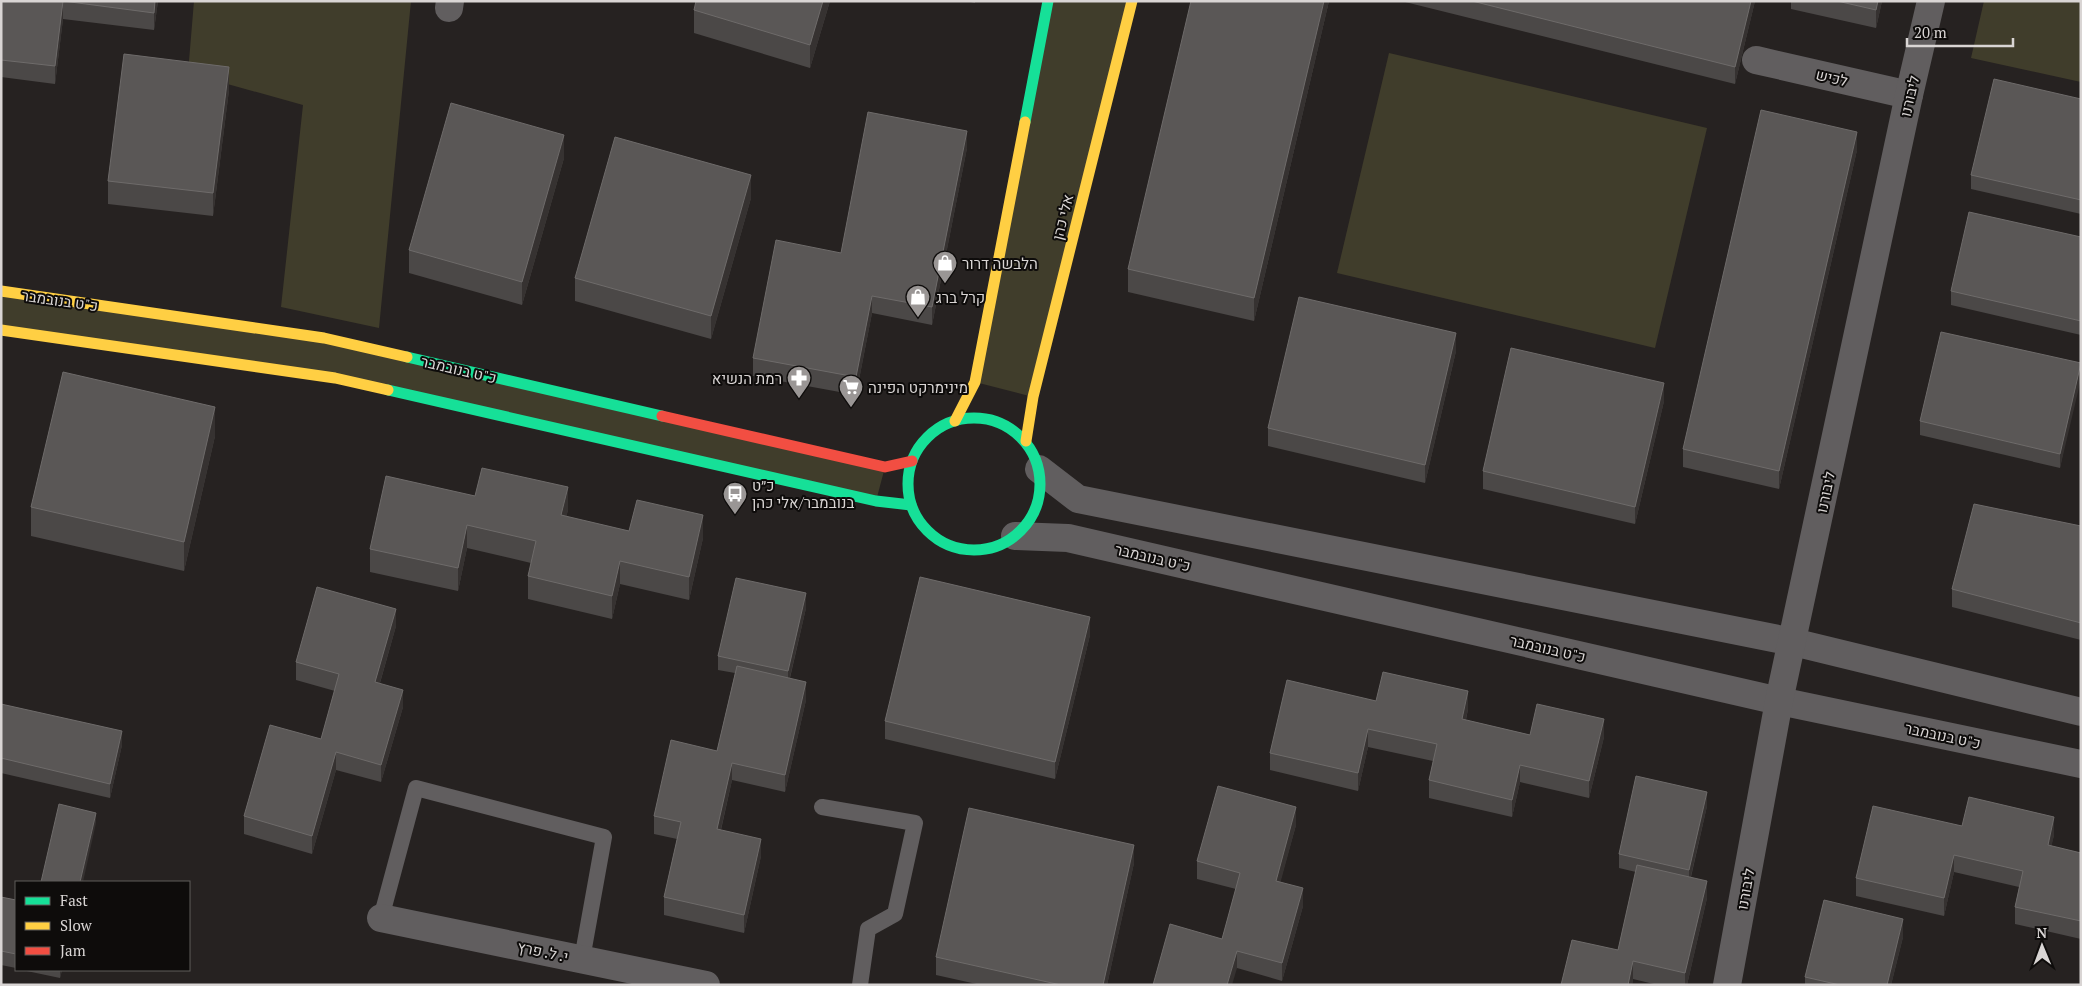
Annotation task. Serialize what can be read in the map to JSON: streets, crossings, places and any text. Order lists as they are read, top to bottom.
{
  "streets": {
    "street": [
      "לכיש",
      "ליבורנו",
      "אלי כהן",
      "כ\"ט בנובמבר",
      "י. ל. פרץ"
    ]
  },
  "crossings": [
    ["לכיש", "ליבורנו"],
    ["ליבורנו", "כ\"ט בנובמבר"],
    ["אלי כהן", "כ\"ט בנובמבר"]
  ],
  "places": {
    "shop": ["הלבשה דרור", "קרל ברג"],
    "pharmacy": ["רמת הנשיא"],
    "supermarket": ["מינימרקט הפינה"],
    "bus stop": ["כ״ט בנובמבר/אלי כהן"]
  },
  "legend": ["Fast", "Slow", "Jam"],
  "scale_bar": "20 m",
  "north": "top"
}
